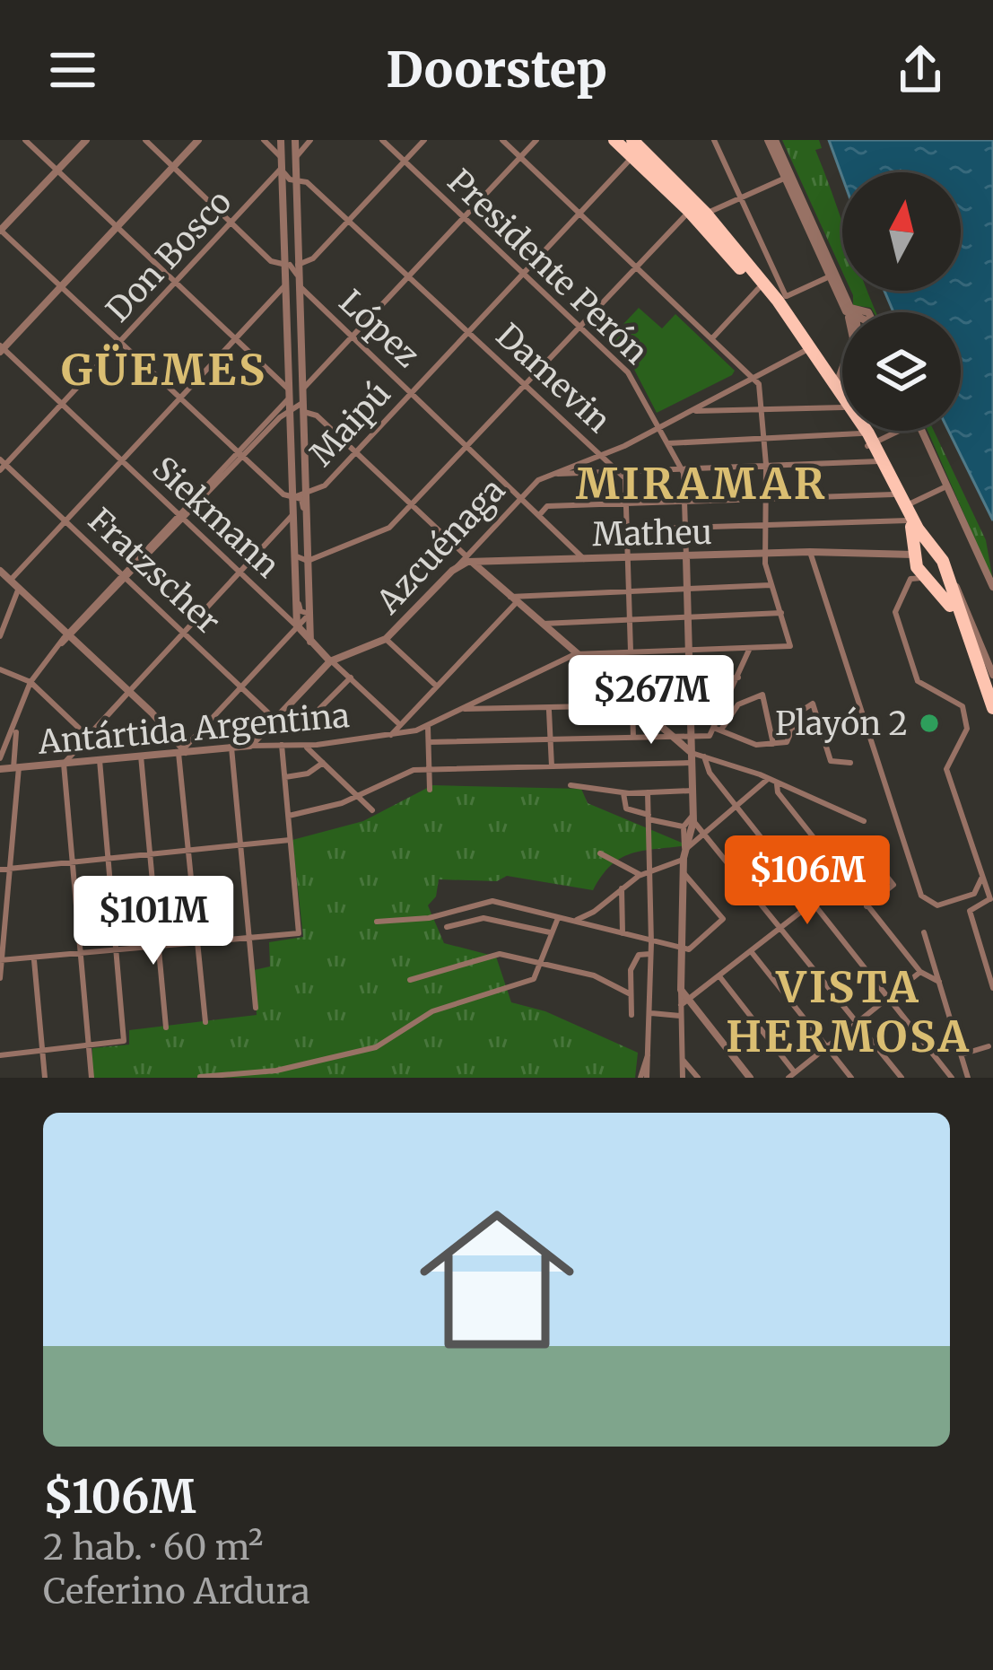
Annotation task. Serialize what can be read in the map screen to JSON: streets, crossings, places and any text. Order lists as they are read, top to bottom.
{
  "streets": {
    "street": [
      "Don Bosco",
      "Presidente Perón",
      "López",
      "Damevin",
      "Maipú",
      "Siekmann",
      "Matheu",
      "Azcuénaga",
      "Fratzscher",
      "Antártida Argentina"
    ]
  },
  "crossings": [
    ["Don Bosco", "López"],
    ["Don Bosco", "Damevin"],
    ["Don Bosco", "Siekmann"],
    ["Don Bosco", "Fratzscher"],
    ["Presidente Perón", "Maipú"],
    ["Presidente Perón", "Matheu"],
    ["Presidente Perón", "Azcuénaga"],
    ["López", "Damevin"],
    ["López", "Maipú"],
    ["López", "Matheu"],
    ["López", "Azcuénaga"],
    ["Damevin", "Maipú"],
    ["Damevin", "Matheu"],
    ["Damevin", "Azcuénaga"],
    ["Siekmann", "Azcuénaga"],
    ["Matheu", "Azcuénaga"],
    ["Azcuénaga", "Fratzscher"],
    ["Azcuénaga", "Antártida Argentina"]
  ],
  "districts": ["GÜEMES", "MIRAMAR", "VISTA HERMOSA"],
  "places": ["Playón 2"],
  "north": "top",
  "page": {
    "header": "Doorstep",
    "price": ["$267M", "$106M", "$101M"],
    "list": [
      {
        "name": "$106M",
        "note": "2 hab. · 60 m² · Ceferino Ardura"
      }
    ]
  }
}
